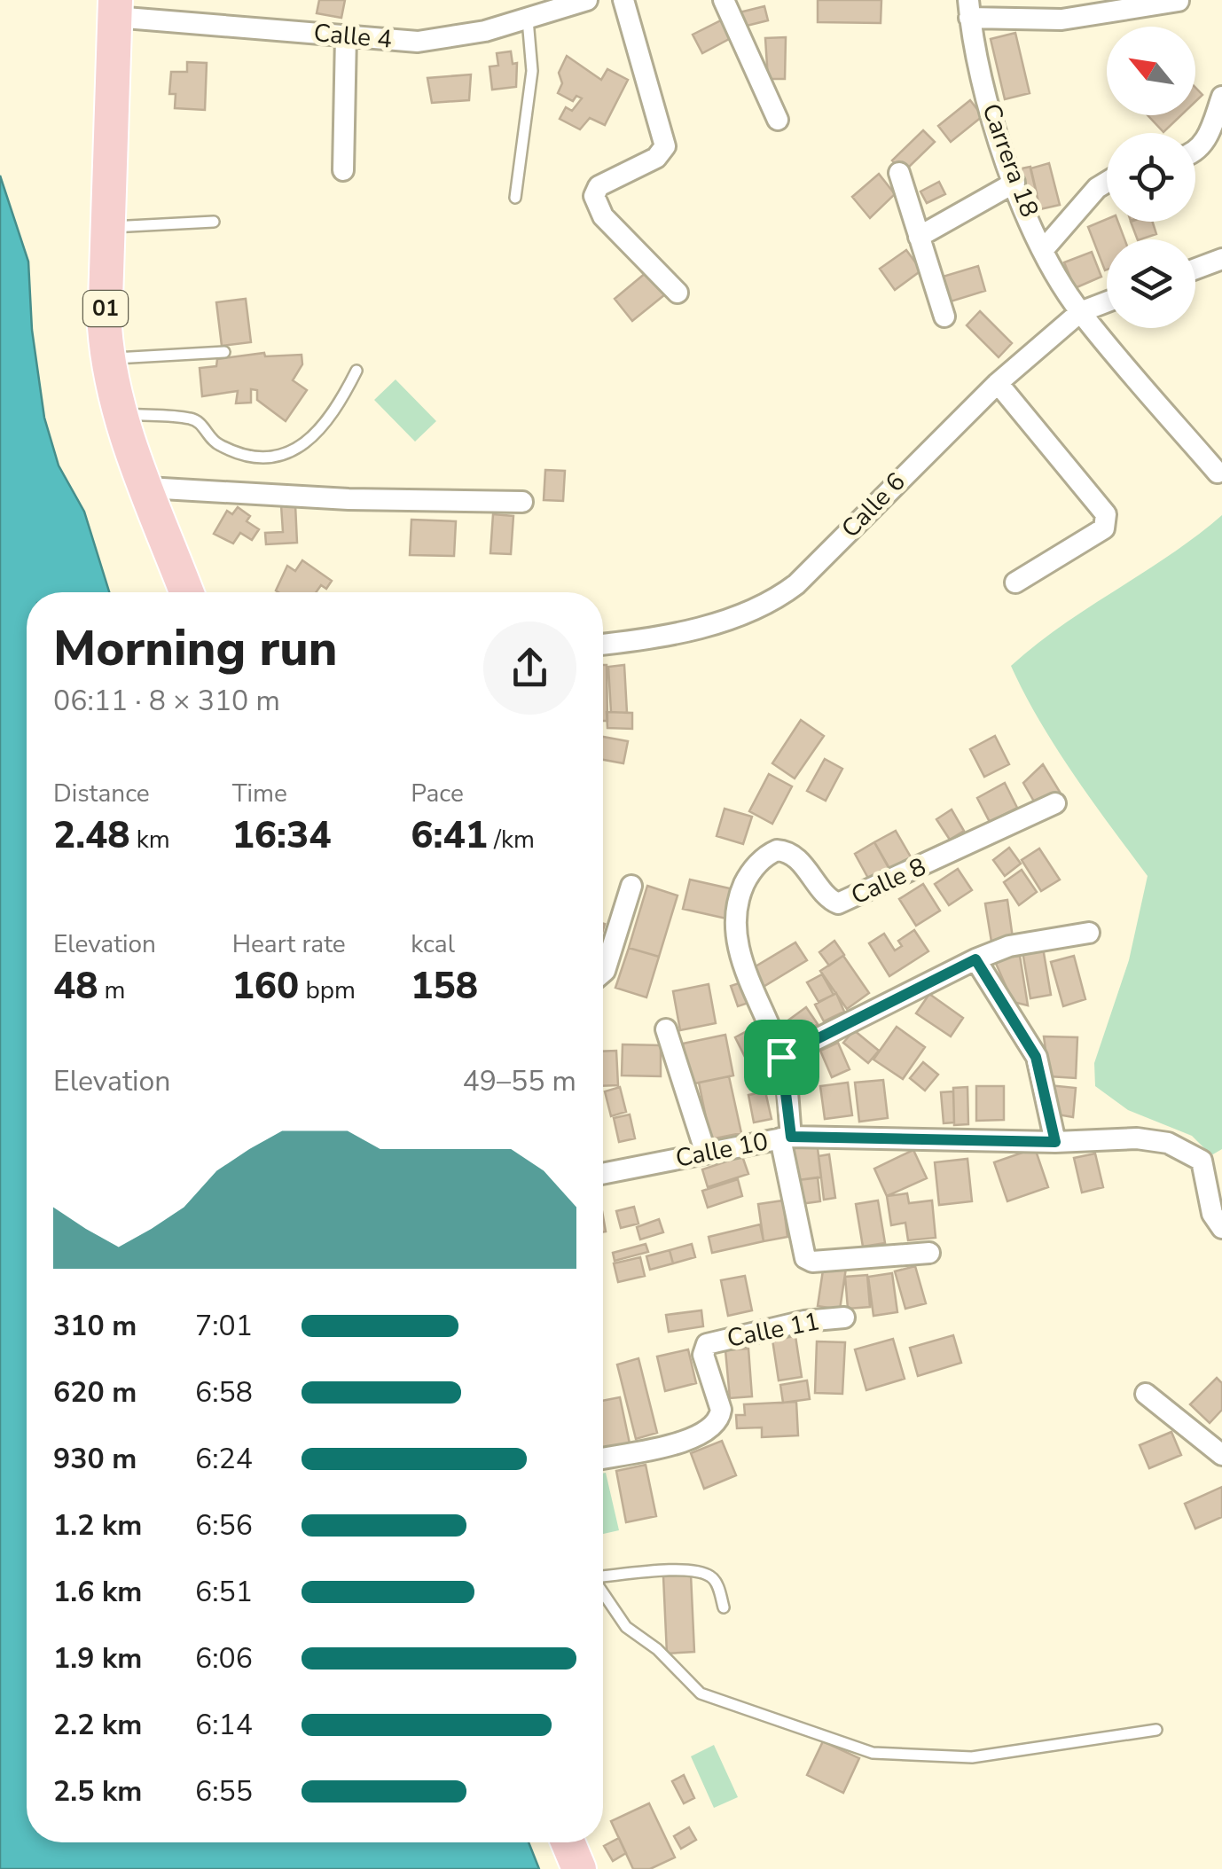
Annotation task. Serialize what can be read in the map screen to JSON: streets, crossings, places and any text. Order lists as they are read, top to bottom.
{
  "streets": {
    "highway": ["01"],
    "street": [
      "Calle 4",
      "Carrera 18",
      "Calle 6",
      "Calle 8",
      "Calle 10",
      "Calle 11"
    ]
  },
  "crossings": [
    ["Calle 4", "01"],
    ["Carrera 18", "Calle 6"],
    ["Calle 8", "Calle 10"]
  ],
  "north": "top left",
  "page": {
    "heading": ["Morning run", "06:11 · 8 × 310 m"],
    "stats": [
      ["Distance", "2.48 km"],
      ["Time", "16:34"],
      ["Pace", "6:41 /km"],
      ["Elevation", "48 m"],
      ["Heart rate", "160 bpm"],
      ["kcal", "158"]
    ],
    "chart": ["Elevation", "49–55 m"],
    "list": [
      {
        "name": "310 m",
        "note": "7:01"
      },
      {
        "name": "620 m",
        "note": "6:58"
      },
      {
        "name": "930 m",
        "note": "6:24"
      },
      {
        "name": "1.2 km",
        "note": "6:56"
      },
      {
        "name": "1.6 km",
        "note": "6:51"
      },
      {
        "name": "1.9 km",
        "note": "6:06"
      },
      {
        "name": "2.2 km",
        "note": "6:14"
      },
      {
        "name": "2.5 km",
        "note": "6:55"
      }
    ]
  }
}
